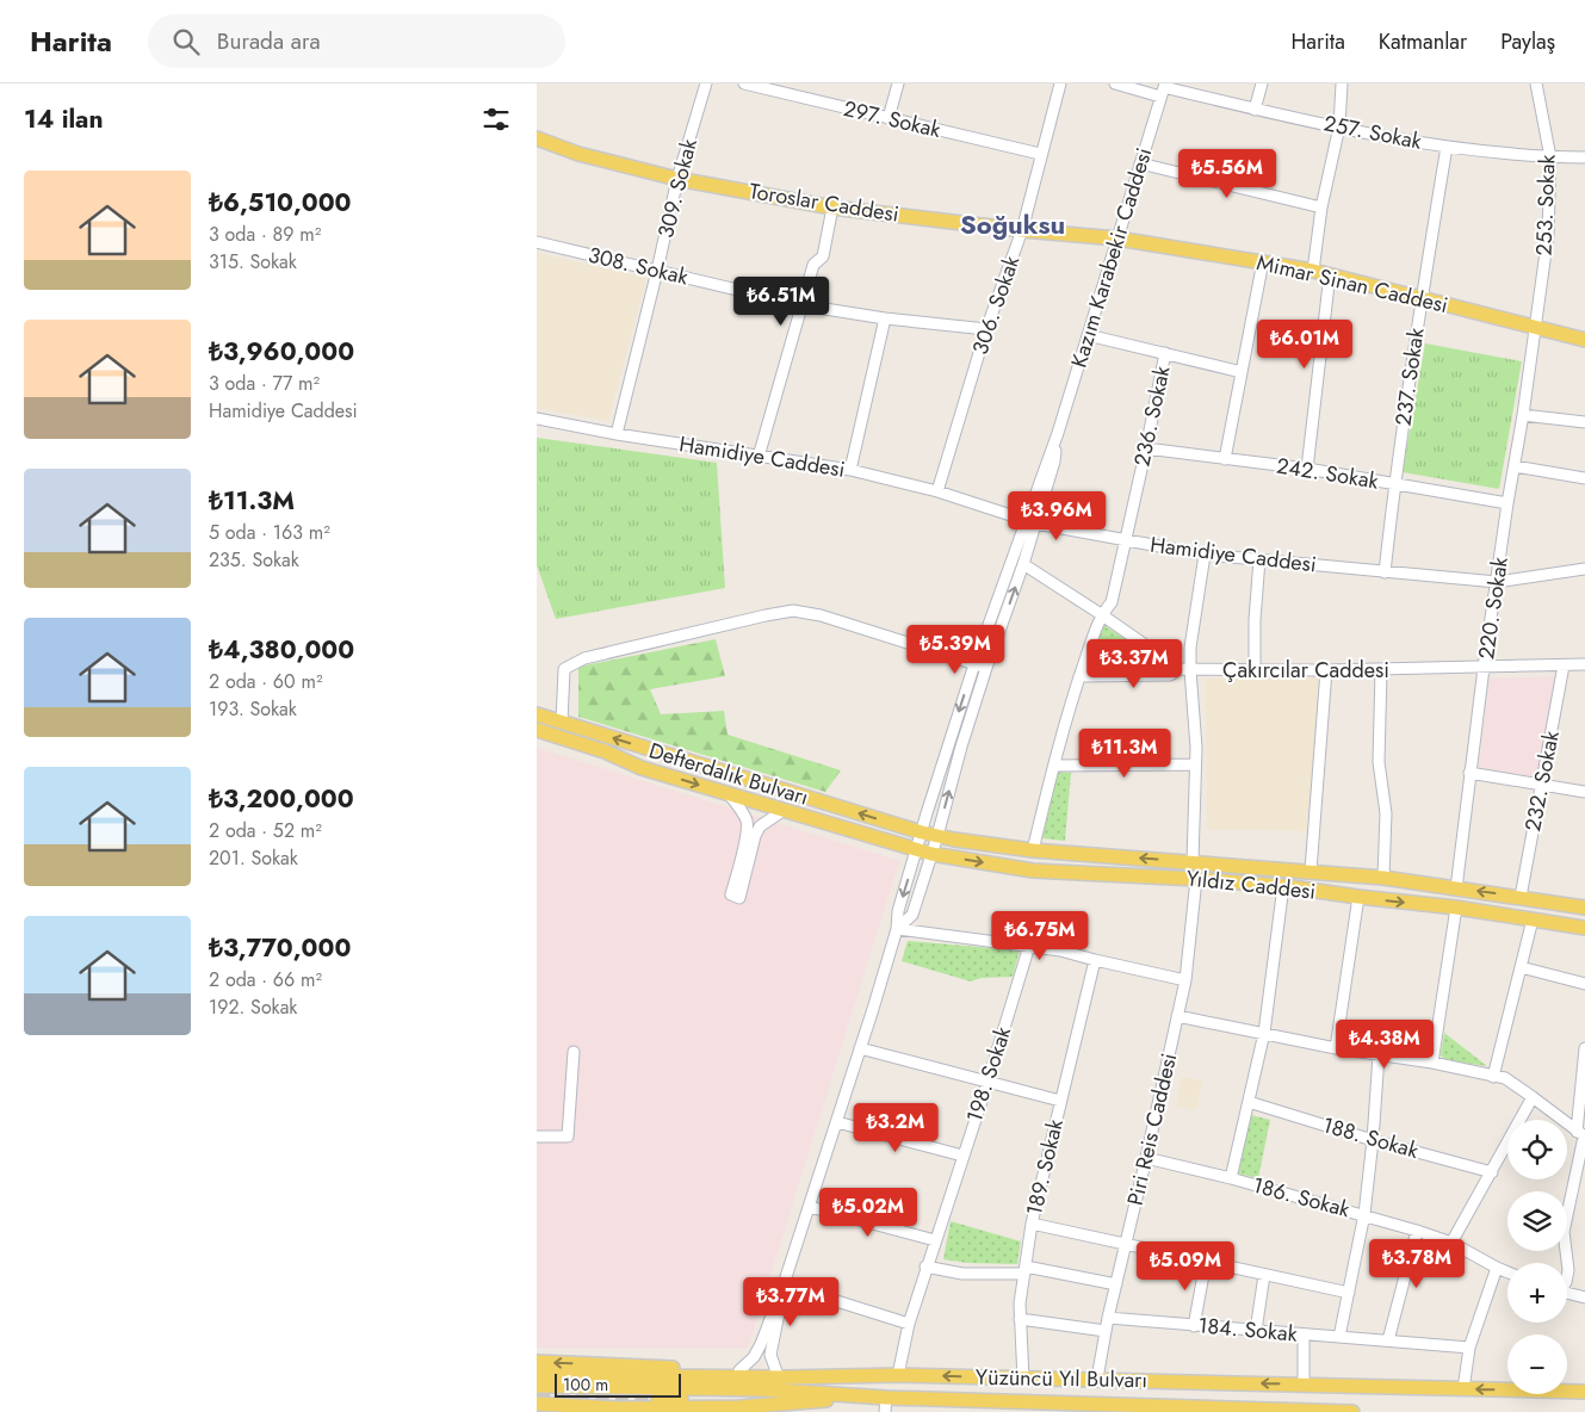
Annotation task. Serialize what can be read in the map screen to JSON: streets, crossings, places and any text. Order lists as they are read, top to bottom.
{
  "streets": {
    "main road": [
      "Toroslar Caddesi",
      "Mimar Sinan Caddesi",
      "Defterdalık Bulvarı",
      "Yıldız Caddesi",
      "Yüzüncü Yıl Bulvarı"
    ],
    "street": [
      "297. Sokak",
      "257. Sokak",
      "309. Sokak",
      "253. Sokak",
      "Kazım Karabekir Caddesi",
      "308. Sokak",
      "306. Sokak",
      "237. Sokak",
      "236. Sokak",
      "Hamidiye Caddesi",
      "242. Sokak",
      "220. Sokak",
      "Çakırcılar Caddesi",
      "232. Sokak",
      "198. Sokak",
      "Piri Reis Caddesi",
      "188. Sokak",
      "189. Sokak",
      "186. Sokak",
      "184. Sokak"
    ]
  },
  "crossings": [
    ["297. Sokak", "306. Sokak"],
    ["257. Sokak", "253. Sokak"],
    ["257. Sokak", "Kazım Karabekir Caddesi"],
    ["257. Sokak", "237. Sokak"],
    ["309. Sokak", "Toroslar Caddesi"],
    ["309. Sokak", "308. Sokak"],
    ["309. Sokak", "Hamidiye Caddesi"],
    ["Toroslar Caddesi", "Kazım Karabekir Caddesi"],
    ["Toroslar Caddesi", "Mimar Sinan Caddesi"],
    ["Toroslar Caddesi", "306. Sokak"],
    ["253. Sokak", "Mimar Sinan Caddesi"],
    ["253. Sokak", "220. Sokak"],
    ["Kazım Karabekir Caddesi", "Mimar Sinan Caddesi"],
    ["Kazım Karabekir Caddesi", "Hamidiye Caddesi"],
    ["Kazım Karabekir Caddesi", "Defterdalık Bulvarı"],
    ["Kazım Karabekir Caddesi", "Yıldız Caddesi"],
    ["308. Sokak", "306. Sokak"],
    ["Mimar Sinan Caddesi", "237. Sokak"],
    ["Mimar Sinan Caddesi", "220. Sokak"],
    ["306. Sokak", "Hamidiye Caddesi"],
    ["237. Sokak", "Hamidiye Caddesi"],
    ["237. Sokak", "242. Sokak"],
    ["236. Sokak", "Hamidiye Caddesi"],
    ["236. Sokak", "242. Sokak"],
    ["236. Sokak", "Çakırcılar Caddesi"],
    ["236. Sokak", "Yıldız Caddesi"],
    ["Hamidiye Caddesi", "220. Sokak"],
    ["242. Sokak", "220. Sokak"],
    ["220. Sokak", "Çakırcılar Caddesi"],
    ["220. Sokak", "Yıldız Caddesi"],
    ["Çakırcılar Caddesi", "232. Sokak"],
    ["Defterdalık Bulvarı", "Yıldız Caddesi"],
    ["232. Sokak", "Yıldız Caddesi"],
    ["Yıldız Caddesi", "Piri Reis Caddesi"],
    ["198. Sokak", "Yüzüncü Yıl Bulvarı"],
    ["Piri Reis Caddesi", "186. Sokak"],
    ["Piri Reis Caddesi", "184. Sokak"],
    ["Piri Reis Caddesi", "Yüzüncü Yıl Bulvarı"],
    ["189. Sokak", "Yüzüncü Yıl Bulvarı"]
  ],
  "districts": ["Soğuksu"],
  "scale_bar": "100 m",
  "page": {
    "header": "Harita",
    "search": "Burada ara",
    "nav": ["Harita", "Katmanlar", "Paylaş"],
    "heading": "14 ilan",
    "price": [
      "₺5.56M",
      "₺6.51M",
      "₺6.01M",
      "₺3.96M",
      "₺5.39M",
      "₺3.37M",
      "₺11.3M",
      "₺6.75M",
      "₺4.38M",
      "₺3.2M",
      "₺5.02M",
      "₺3.78M",
      "₺5.09M",
      "₺3.77M"
    ],
    "list": [
      {
        "name": "₺6,510,000",
        "note": "3 oda · 89 m² · 315. Sokak"
      },
      {
        "name": "₺3,960,000",
        "note": "3 oda · 77 m² · Hamidiye Caddesi"
      },
      {
        "name": "₺11.3M",
        "note": "5 oda · 163 m² · 235. Sokak"
      },
      {
        "name": "₺4,380,000",
        "note": "2 oda · 60 m² · 193. Sokak"
      },
      {
        "name": "₺3,200,000",
        "note": "2 oda · 52 m² · 201. Sokak"
      },
      {
        "name": "₺3,770,000",
        "note": "2 oda · 66 m² · 192. Sokak"
      }
    ],
    "map_buttons": ["+", "−"],
    "scale": "100 m"
  }
}
